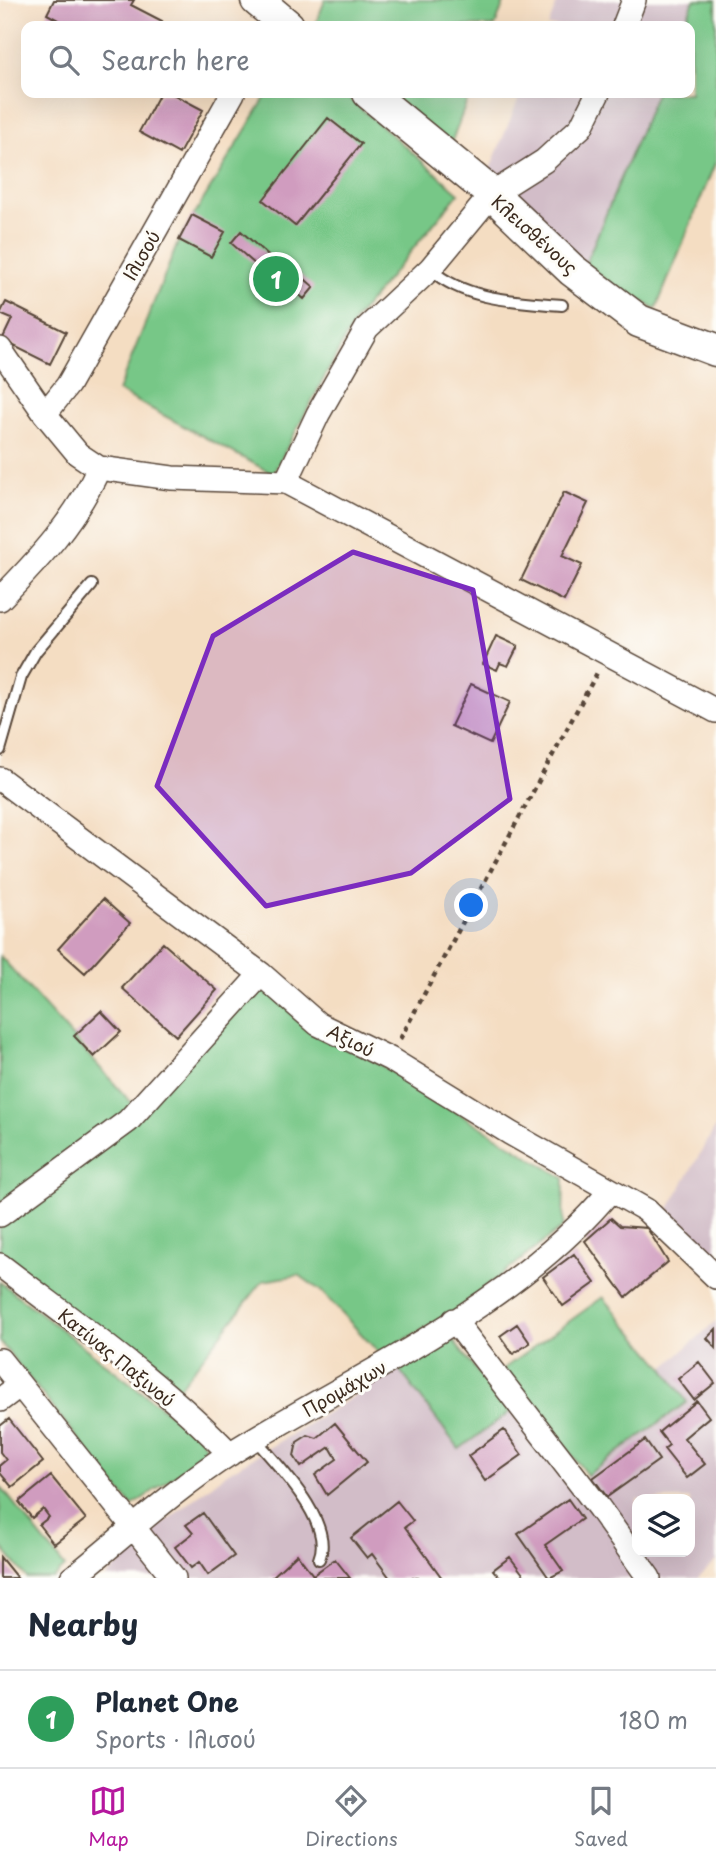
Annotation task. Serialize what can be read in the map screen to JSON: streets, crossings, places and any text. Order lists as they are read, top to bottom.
{
  "streets": {
    "main road": ["Κλεισθένους"],
    "street": [
      "Ιλισού",
      "Αξιού",
      "Κατίνας Παξινού",
      "Προμάχων"
    ]
  },
  "crossings": [
    ["Αξιού", "Προμάχων"],
    ["Κατίνας Παξινού", "Προμάχων"]
  ],
  "page": {
    "search": "Search here",
    "pins": "1",
    "heading": "Nearby",
    "list": [
      {
        "mark": "1",
        "name": "Planet One",
        "note": "Sports · Ιλισού",
        "value": "180 m"
      }
    ],
    "nav": ["Map", "Directions", "Saved"]
  }
}
